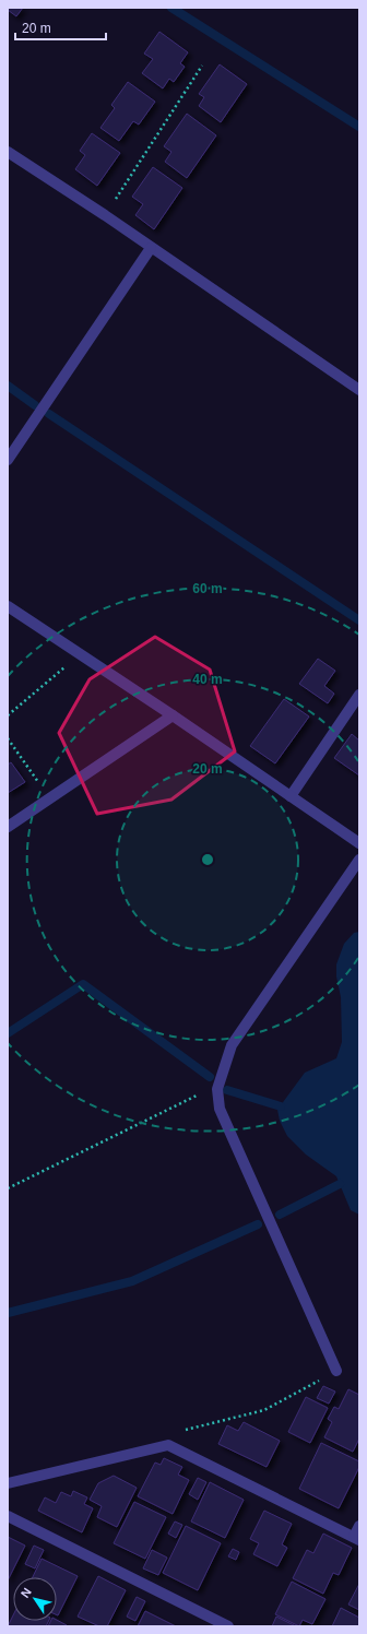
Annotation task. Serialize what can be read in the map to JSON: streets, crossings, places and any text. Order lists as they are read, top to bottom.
{
  "scale_bar": "20 m",
  "north": "top left",
  "rings": ["60 m", "40 m", "20 m"]
}
